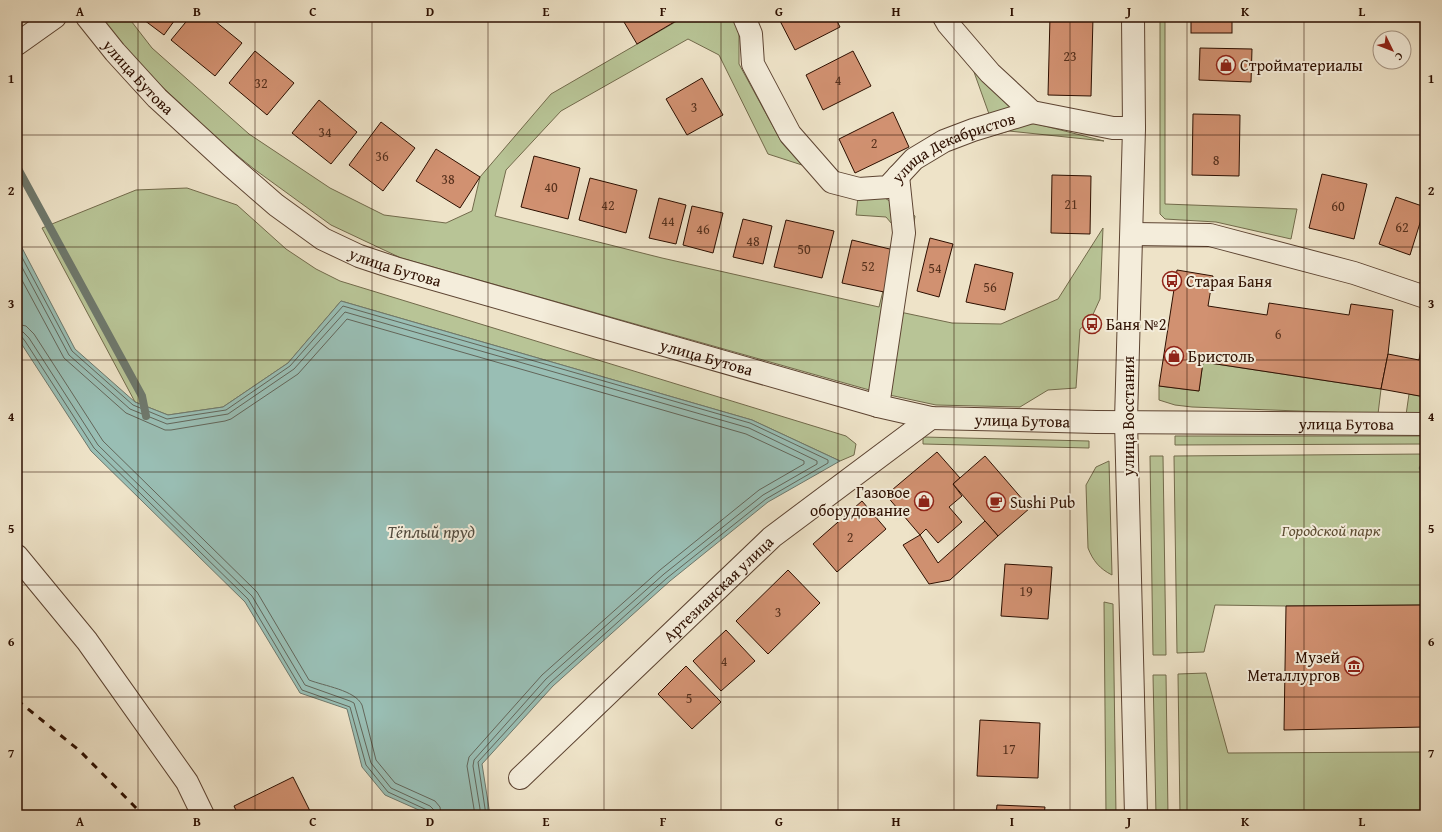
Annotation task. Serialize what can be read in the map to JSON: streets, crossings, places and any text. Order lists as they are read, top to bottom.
{
  "streets": {
    "street": [
      "улица Бутова",
      "улица Декабристов",
      "улица Восстания",
      "Артезианская улица"
    ]
  },
  "crossings": [
    ["улица Бутова", "улица Восстания"],
    ["улица Бутова", "Артезианская улица"]
  ],
  "water": ["Тёплый пруд"],
  "parks": ["Городской парк"],
  "places": {
    "shop": ["Стройматериалы", "Бристоль", "Газовое оборудование"],
    "bus stop": ["Старая Баня", "Баня №2"],
    "cafe": ["Sushi Pub"],
    "museum": ["Музей Металлургов"]
  },
  "house_numbers": [
    "23",
    "4",
    "32",
    "3",
    "34",
    "2",
    "36",
    "8",
    "38",
    "40",
    "21",
    "42",
    "60",
    "44",
    "62",
    "46",
    "48",
    "50",
    "52",
    "54",
    "56",
    "6",
    "2",
    "19",
    "3",
    "4",
    "5",
    "17"
  ],
  "north": "bottom right",
  "grid": {
    "columns": [
      "A",
      "B",
      "C",
      "D",
      "E",
      "F",
      "G",
      "H",
      "I",
      "J",
      "K",
      "L"
    ],
    "rows": [
      "1",
      "2",
      "3",
      "4",
      "5",
      "6",
      "7"
    ]
  }
}
